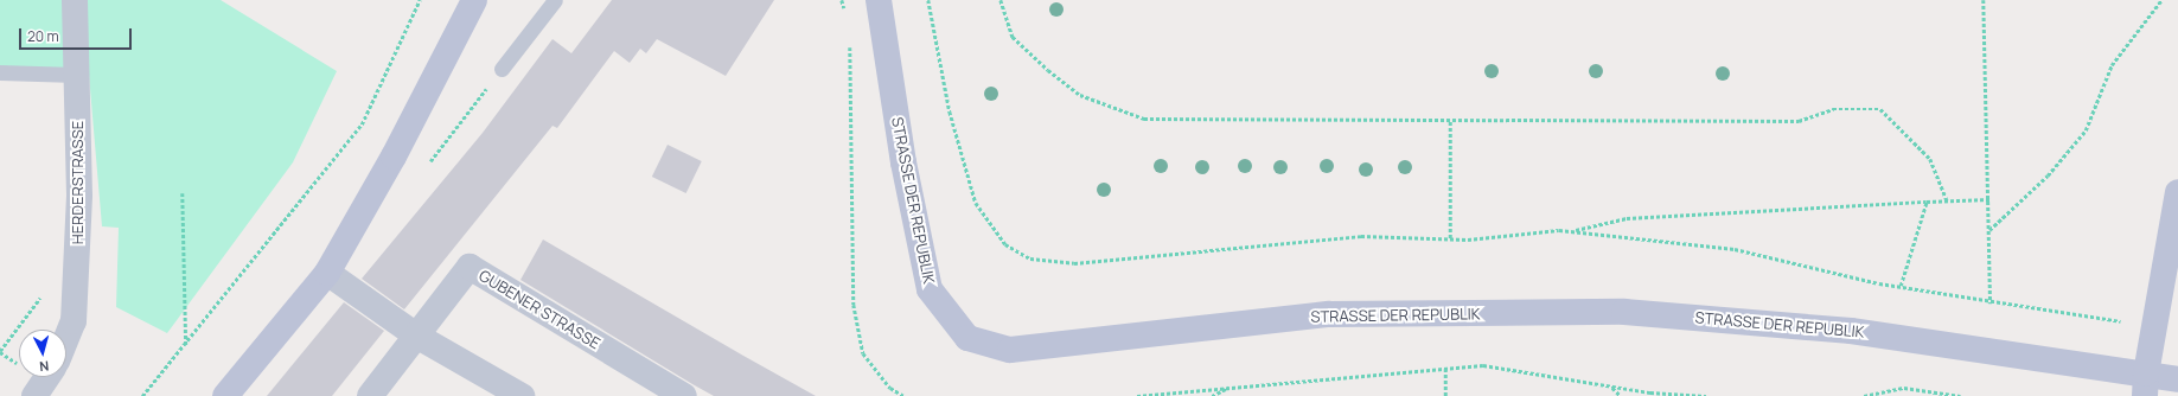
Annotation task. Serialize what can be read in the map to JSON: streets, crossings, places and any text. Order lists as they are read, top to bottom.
{
  "streets": {
    "main road": ["STRASSE DER REPUBLIK"],
    "street": ["HERDERSTRASSE", "GUBENER STRASSE"]
  },
  "scale_bar": "20 m",
  "north": "bottom"
}
